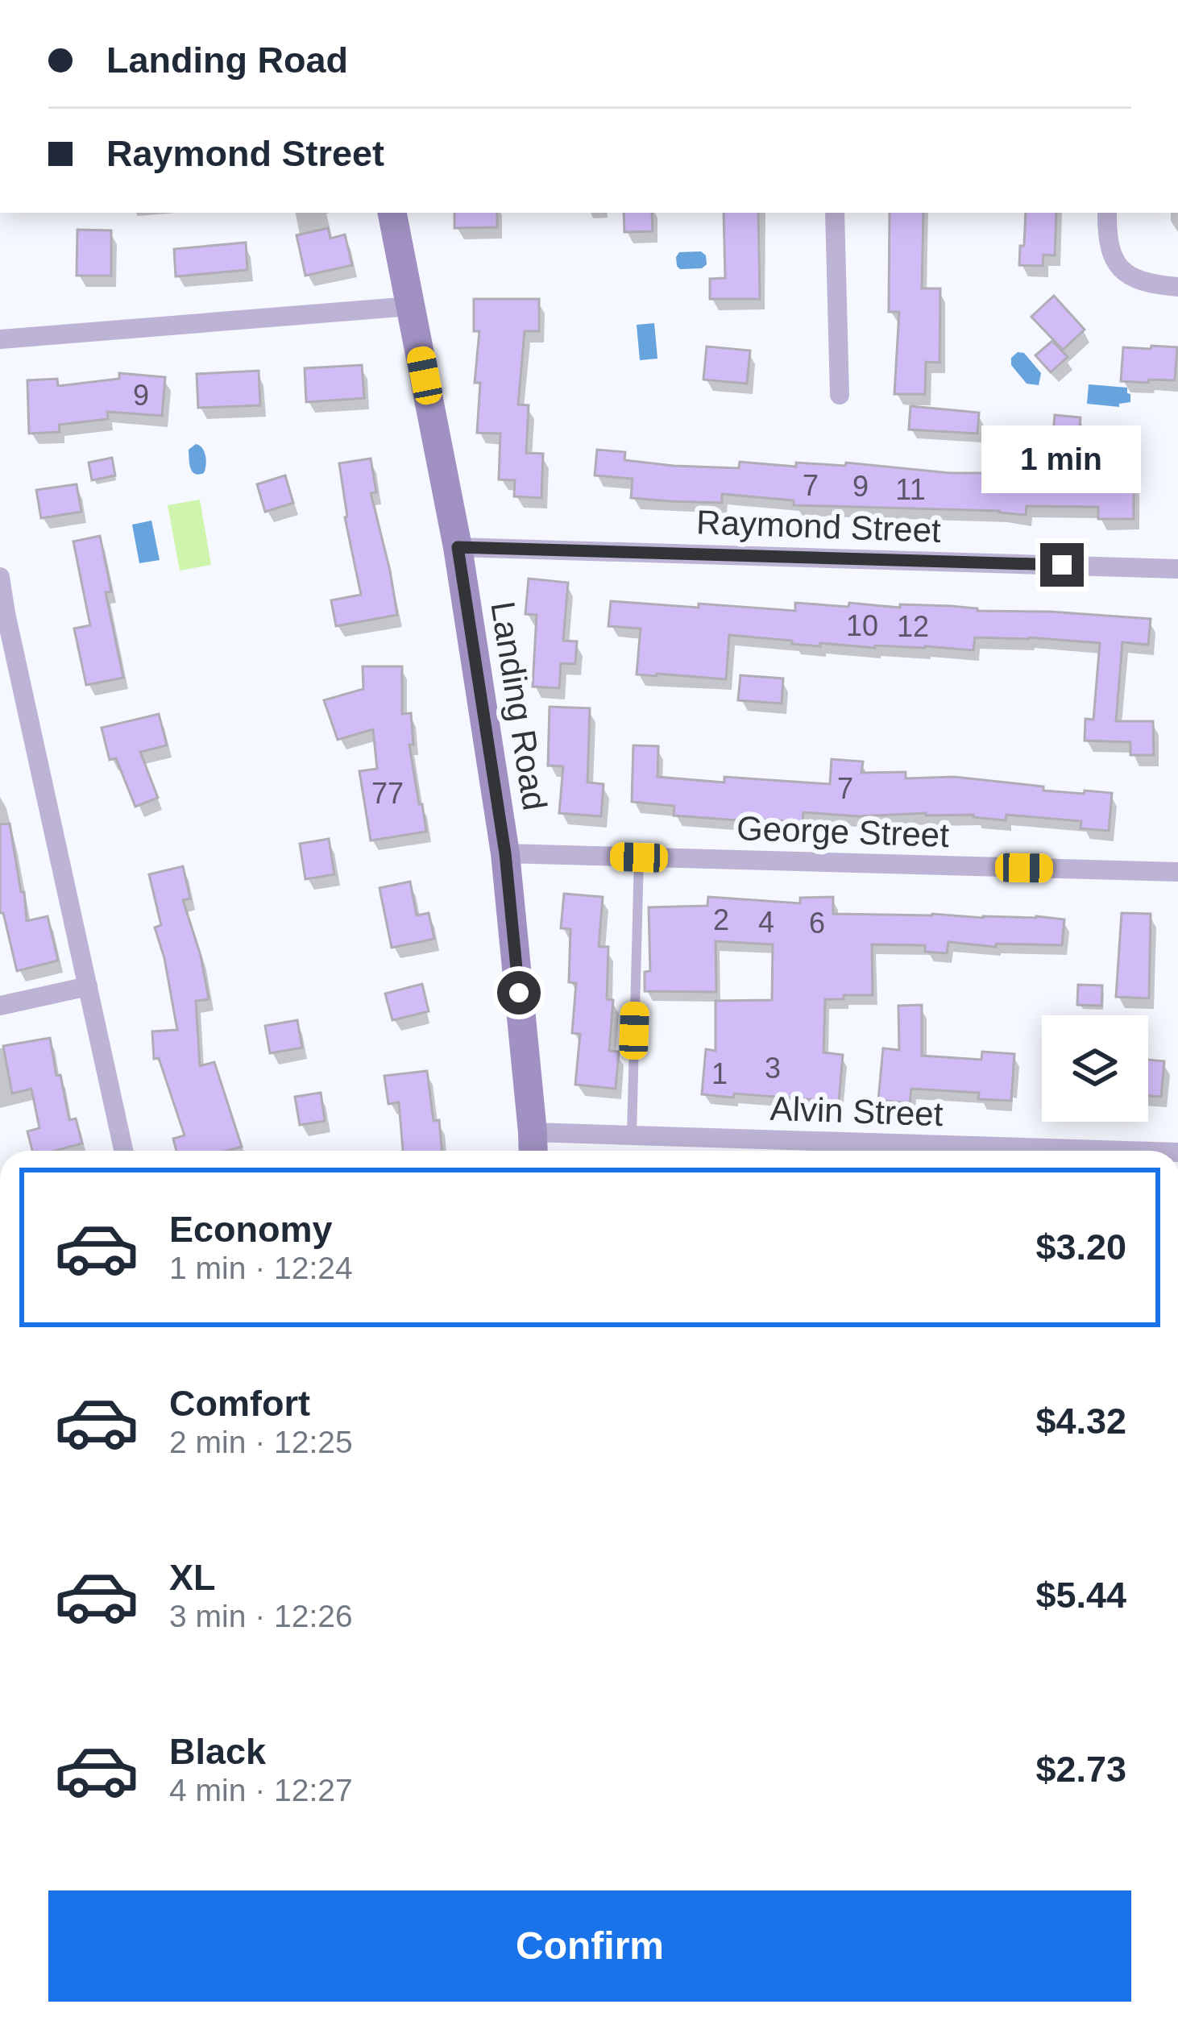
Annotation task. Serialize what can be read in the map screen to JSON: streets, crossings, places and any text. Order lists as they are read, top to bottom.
{
  "streets": {
    "street": [
      "Raymond Street",
      "Landing Road",
      "George Street",
      "Alvin Street"
    ]
  },
  "crossings": [
    ["Raymond Street", "Landing Road"],
    ["Landing Road", "George Street"],
    ["Landing Road", "Alvin Street"]
  ],
  "house_numbers": [
    "9",
    "7",
    "9",
    "11",
    "10",
    "12",
    "7",
    "77",
    "2",
    "4",
    "6",
    "3",
    "1"
  ],
  "page": {
    "banner": ["Landing Road", "Raymond Street"],
    "bubble": "1 min",
    "list": [
      {
        "name": "Economy",
        "note": "1 min · 12:24",
        "value": "$3.20"
      },
      {
        "name": "Comfort",
        "note": "2 min · 12:25",
        "value": "$4.32"
      },
      {
        "name": "XL",
        "note": "3 min · 12:26",
        "value": "$5.44"
      },
      {
        "name": "Black",
        "note": "4 min · 12:27",
        "value": "$2.73"
      }
    ],
    "buttons": "Confirm"
  }
}
